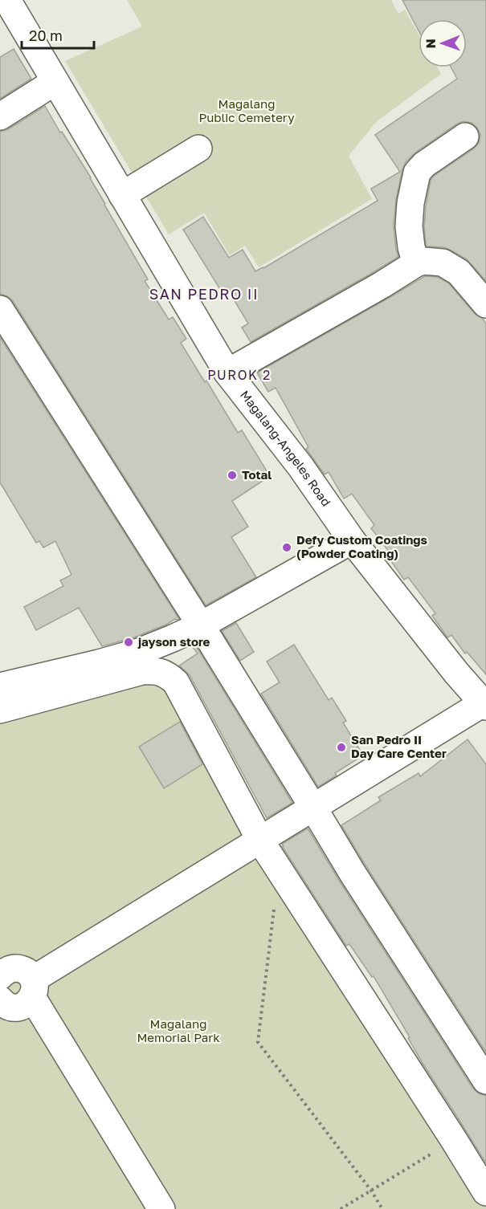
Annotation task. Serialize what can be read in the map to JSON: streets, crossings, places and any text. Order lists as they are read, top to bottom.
{
  "streets": {
    "street": ["Magalang-Angeles Road"]
  },
  "districts": ["SAN PEDRO II", "PUROK 2"],
  "parks": ["Magalang Public Cemetery", "Magalang Memorial Park"],
  "places": [
    "Total",
    "Defy Custom Coatings (Powder Coating)",
    "jayson store",
    "San Pedro II Day Care Center"
  ],
  "scale_bar": "20 m",
  "north": "left"
}
